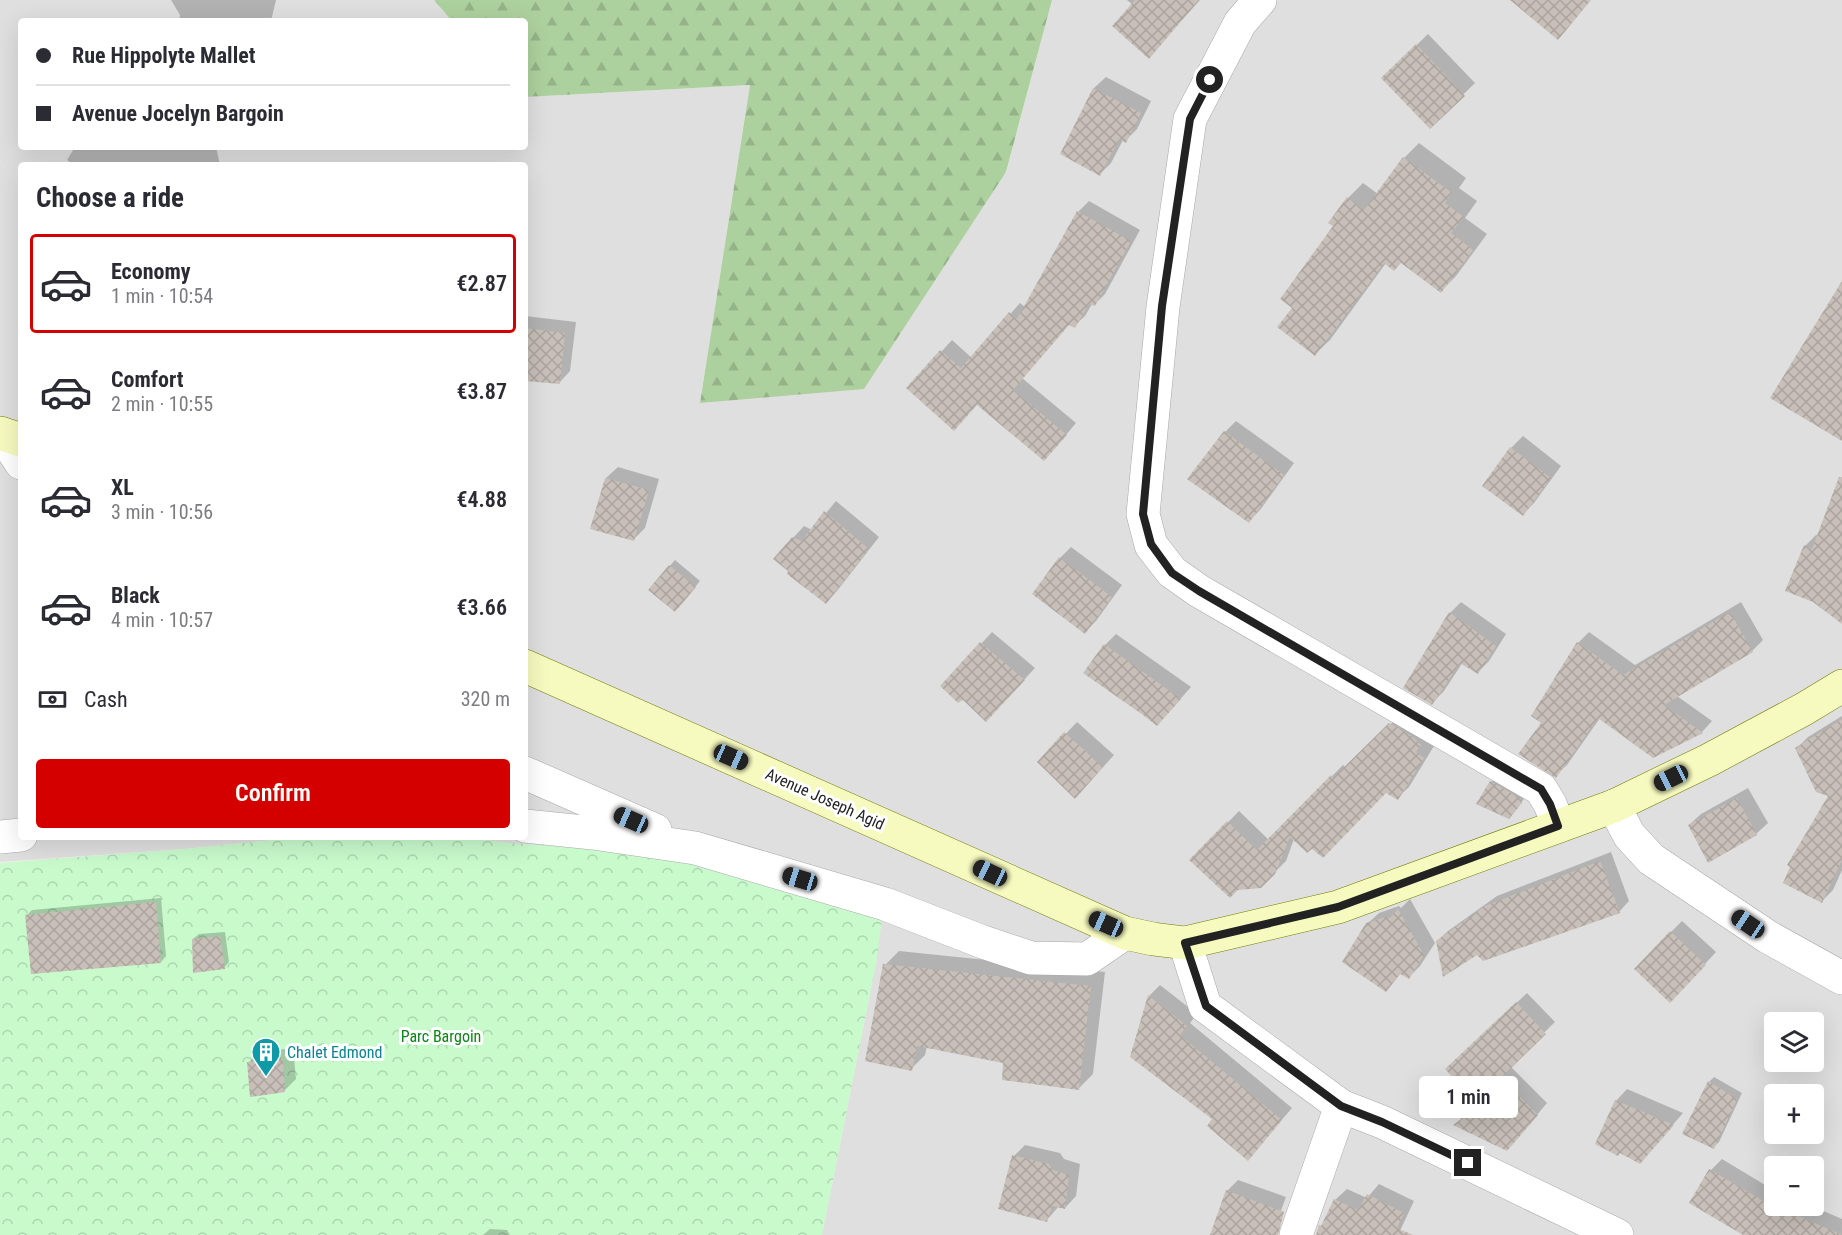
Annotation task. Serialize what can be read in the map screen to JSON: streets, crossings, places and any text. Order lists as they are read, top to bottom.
{
  "streets": {
    "main road": ["Avenue Joseph Agid"]
  },
  "parks": ["Parc Bargoin"],
  "places": {
    "building": ["Chalet Edmond"]
  },
  "page": {
    "banner": ["Rue Hippolyte Mallet", "Avenue Jocelyn Bargoin"],
    "heading": "Choose a ride",
    "list": [
      {
        "name": "Economy",
        "note": "1 min · 10:54",
        "value": "€2.87"
      },
      {
        "name": "Comfort",
        "note": "2 min · 10:55",
        "value": "€3.87"
      },
      {
        "name": "XL",
        "note": "3 min · 10:56",
        "value": "€4.88"
      },
      {
        "name": "Black",
        "note": "4 min · 10:57",
        "value": "€3.66"
      }
    ],
    "pay": ["Cash", "320 m"],
    "buttons": "Confirm",
    "map_buttons": ["+", "−"],
    "bubble": "1 min"
  }
}
